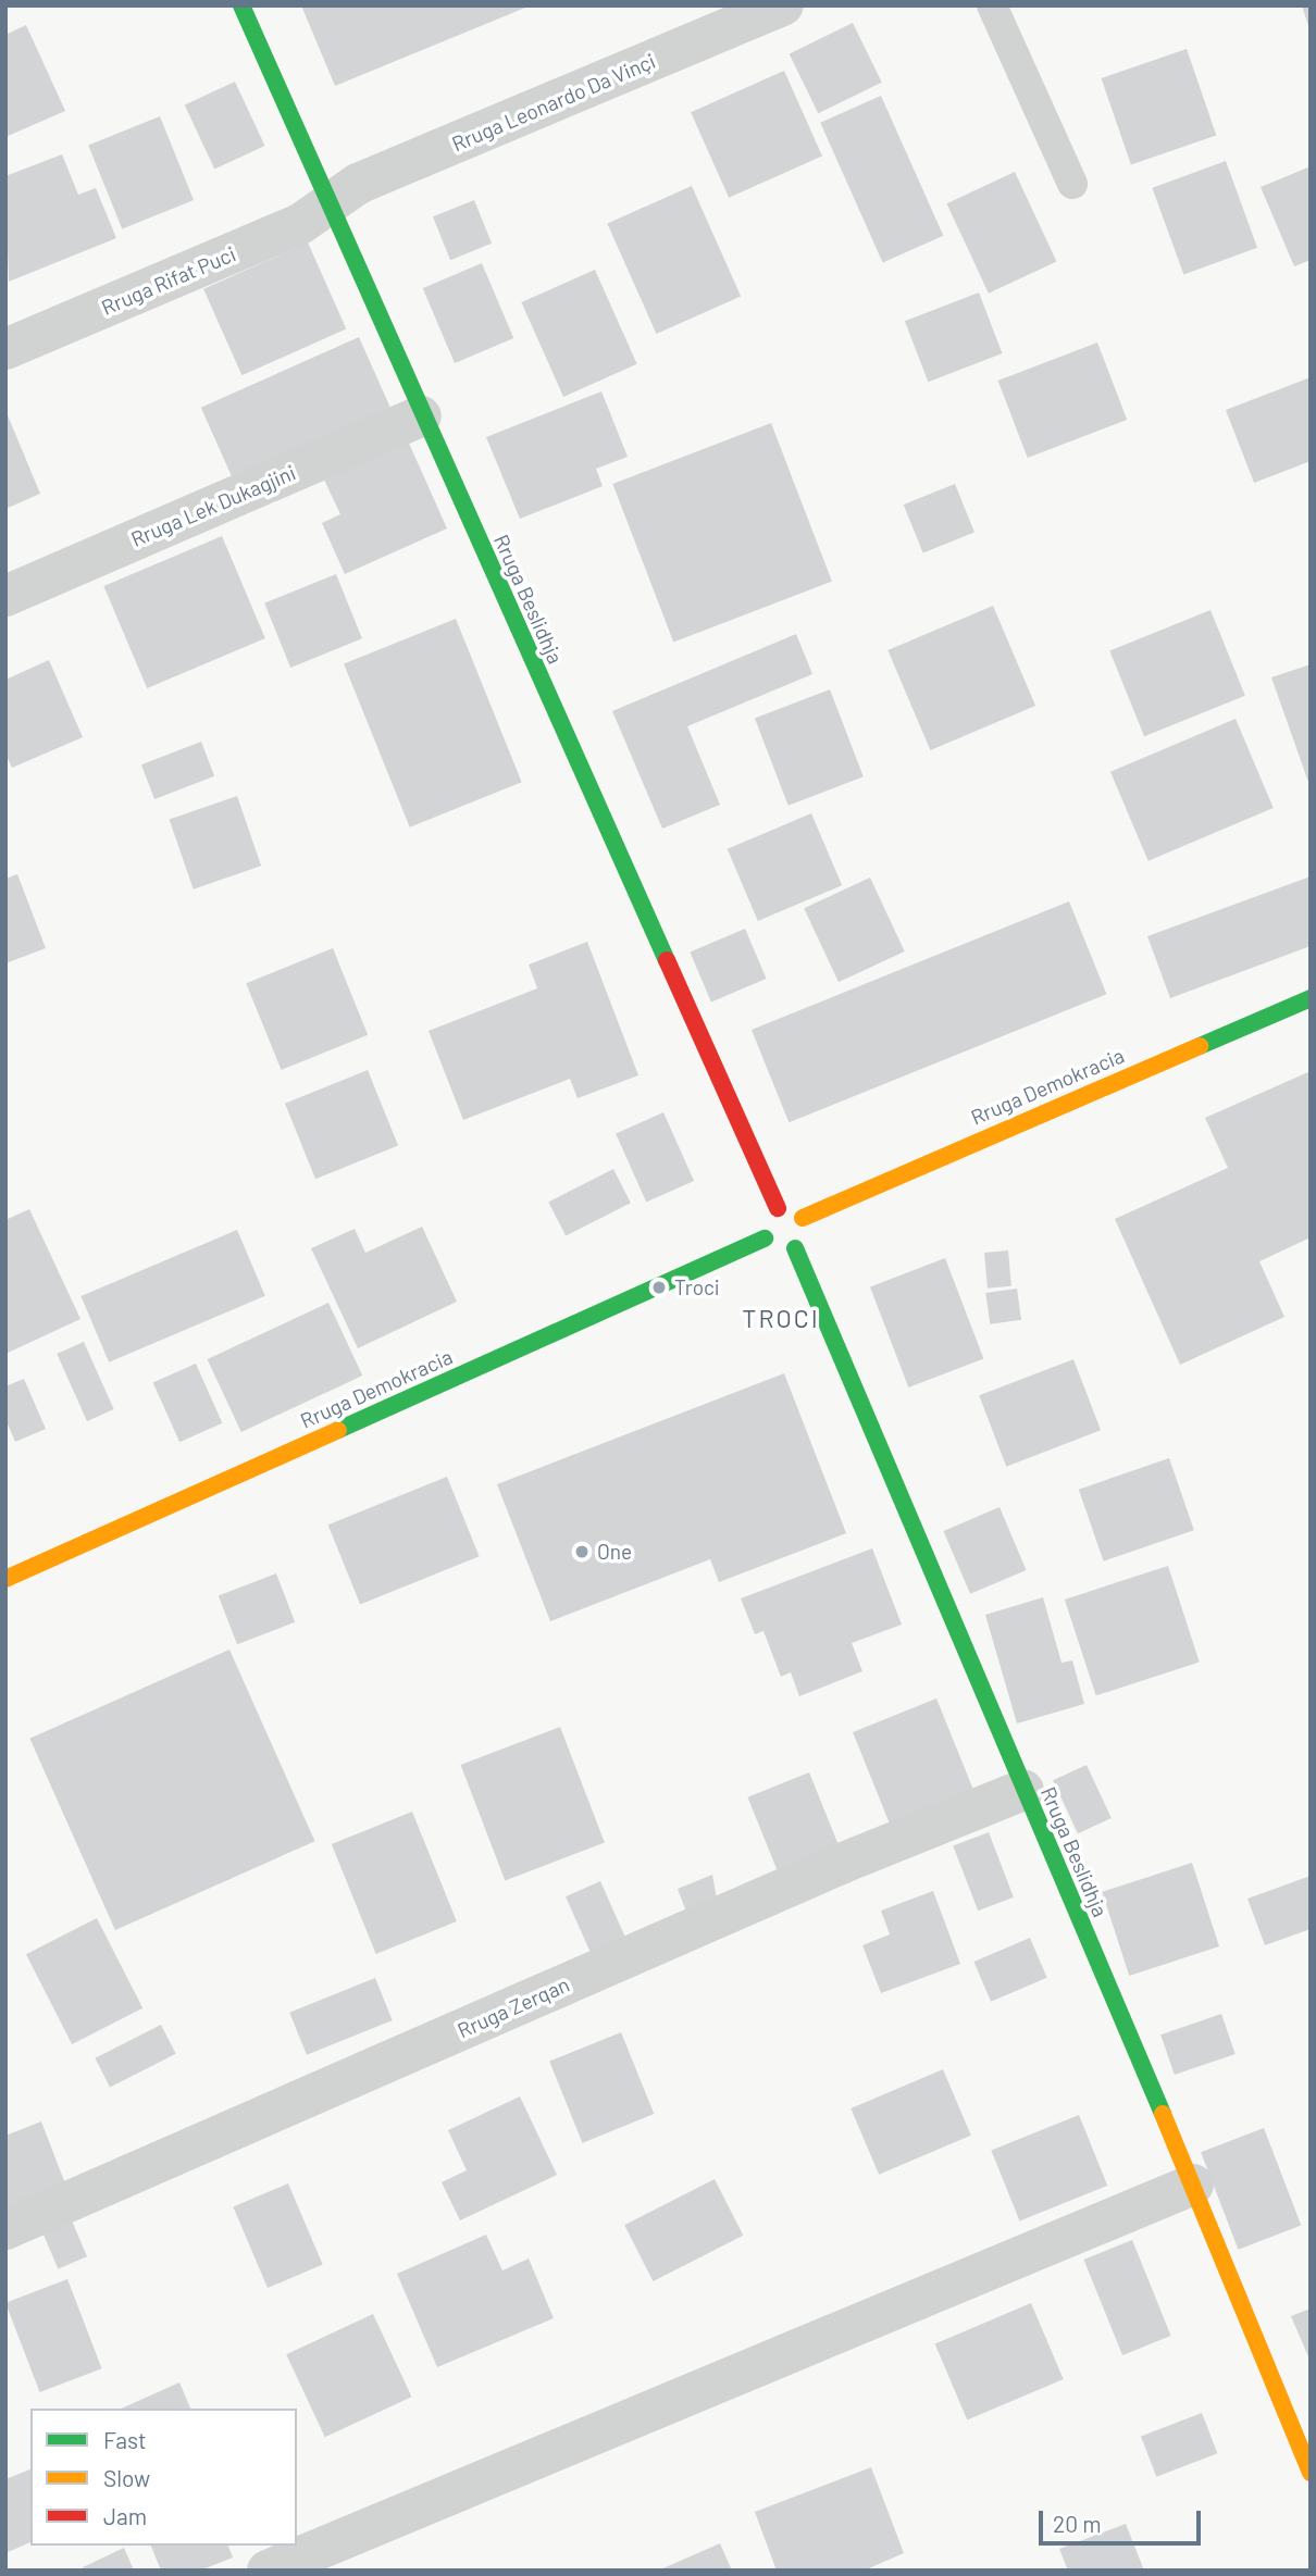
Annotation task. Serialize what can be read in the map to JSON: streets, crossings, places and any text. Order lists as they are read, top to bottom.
{
  "streets": {
    "main road": ["Rruga Beslidhja", "Rruga Demokracia"],
    "street": [
      "Rruga Leonardo Da Vinçi",
      "Rruga Rifat Puci",
      "Rruga Lek Dukagjini",
      "Rruga Zerqan"
    ]
  },
  "crossings": [
    ["Rruga Leonardo Da Vinçi", "Rruga Rifat Puci"],
    ["Rruga Leonardo Da Vinçi", "Rruga Beslidhja"],
    ["Rruga Rifat Puci", "Rruga Beslidhja"],
    ["Rruga Lek Dukagjini", "Rruga Beslidhja"],
    ["Rruga Beslidhja", "Rruga Demokracia"],
    ["Rruga Beslidhja", "Rruga Zerqan"]
  ],
  "districts": ["TROCI"],
  "places": ["Troci", "One"],
  "legend": ["Fast", "Slow", "Jam"],
  "scale_bar": "20 m"
}
